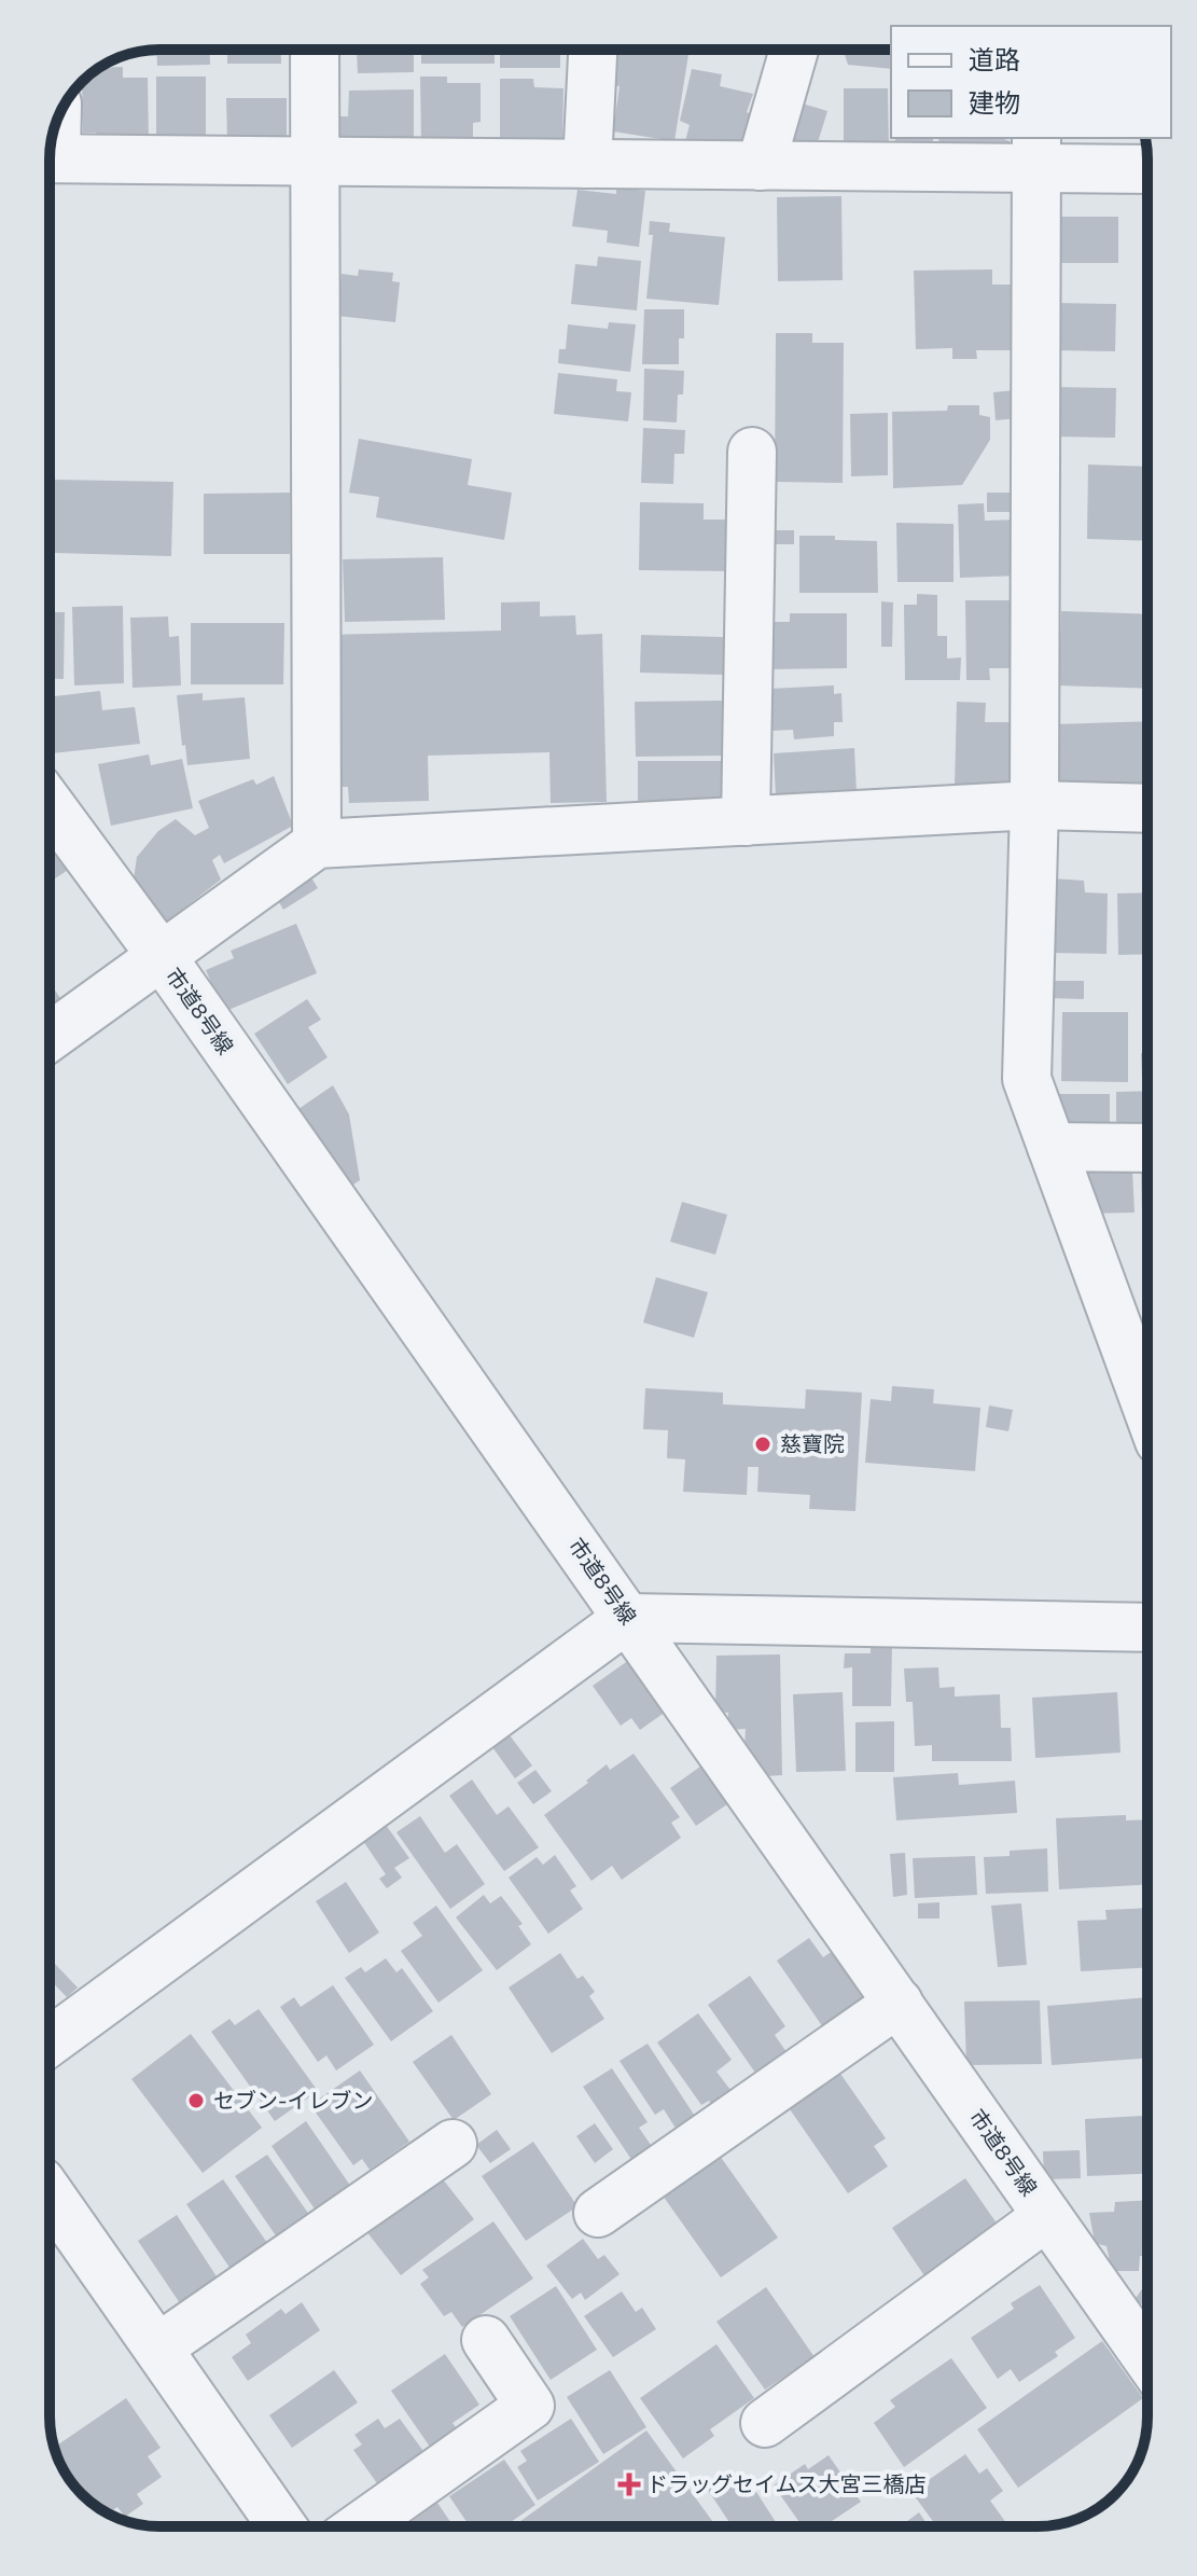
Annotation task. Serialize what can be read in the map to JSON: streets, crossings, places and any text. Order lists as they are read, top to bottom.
{
  "streets": {
    "street": ["市道8号線"]
  },
  "places": {
    "other": ["慈寶院", "セブン-イレブン"],
    "health": ["ドラッグセイムス大宮三橋店"]
  },
  "legend": ["道路", "建物"]
}
